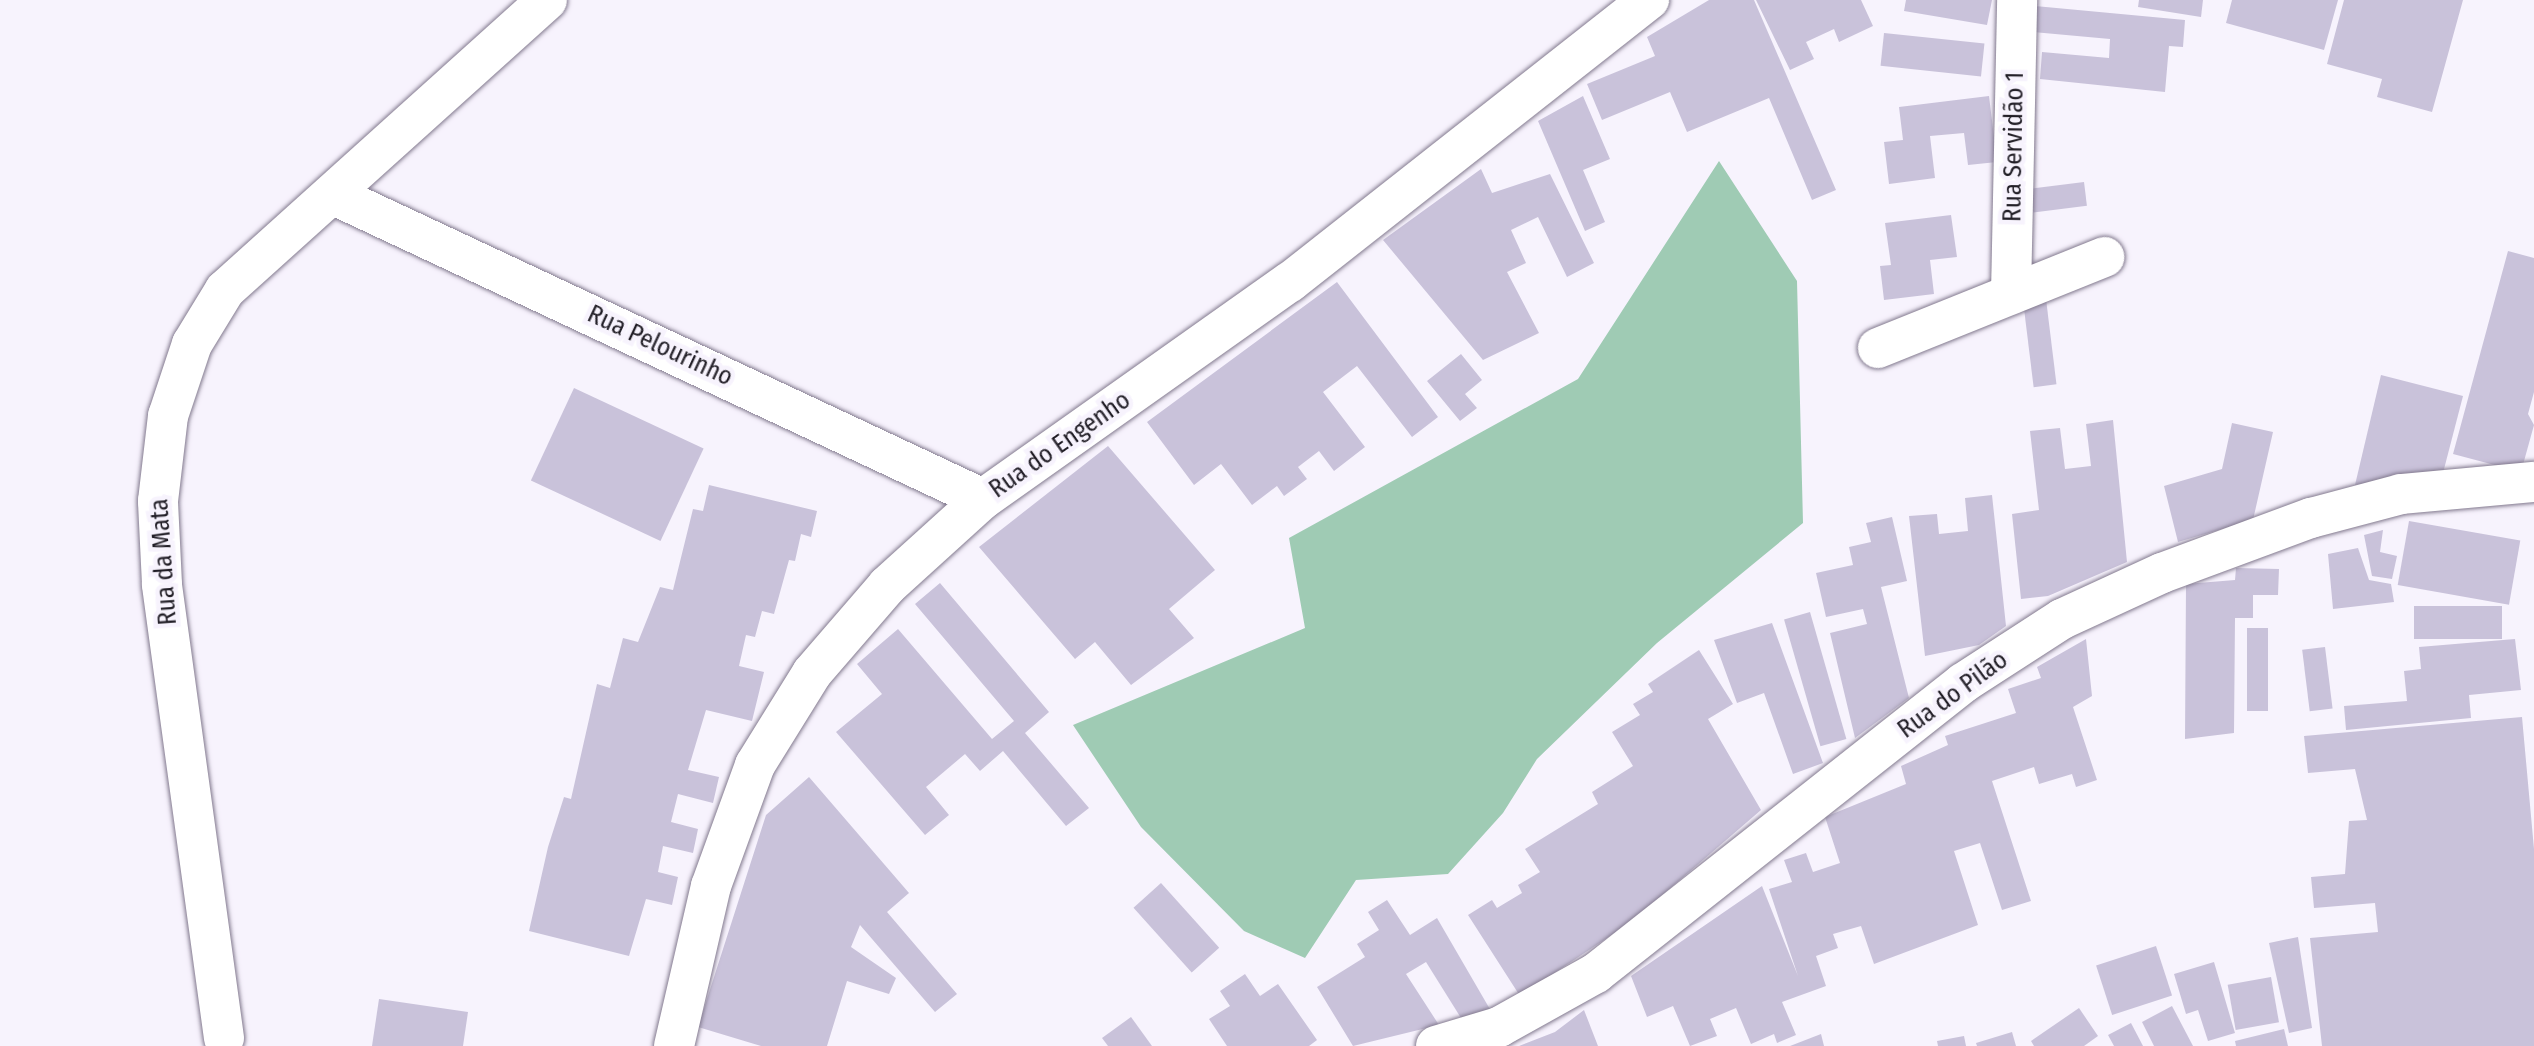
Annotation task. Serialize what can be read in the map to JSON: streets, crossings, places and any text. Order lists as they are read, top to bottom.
{
  "streets": {
    "street": [
      "Rua Servidão 1",
      "Rua Pelourinho",
      "Rua do Engenho",
      "Rua da Mata",
      "Rua do Pilão"
    ]
  },
  "crossings": [
    ["Rua Pelourinho", "Rua do Engenho"],
    ["Rua Pelourinho", "Rua da Mata"]
  ]
}
